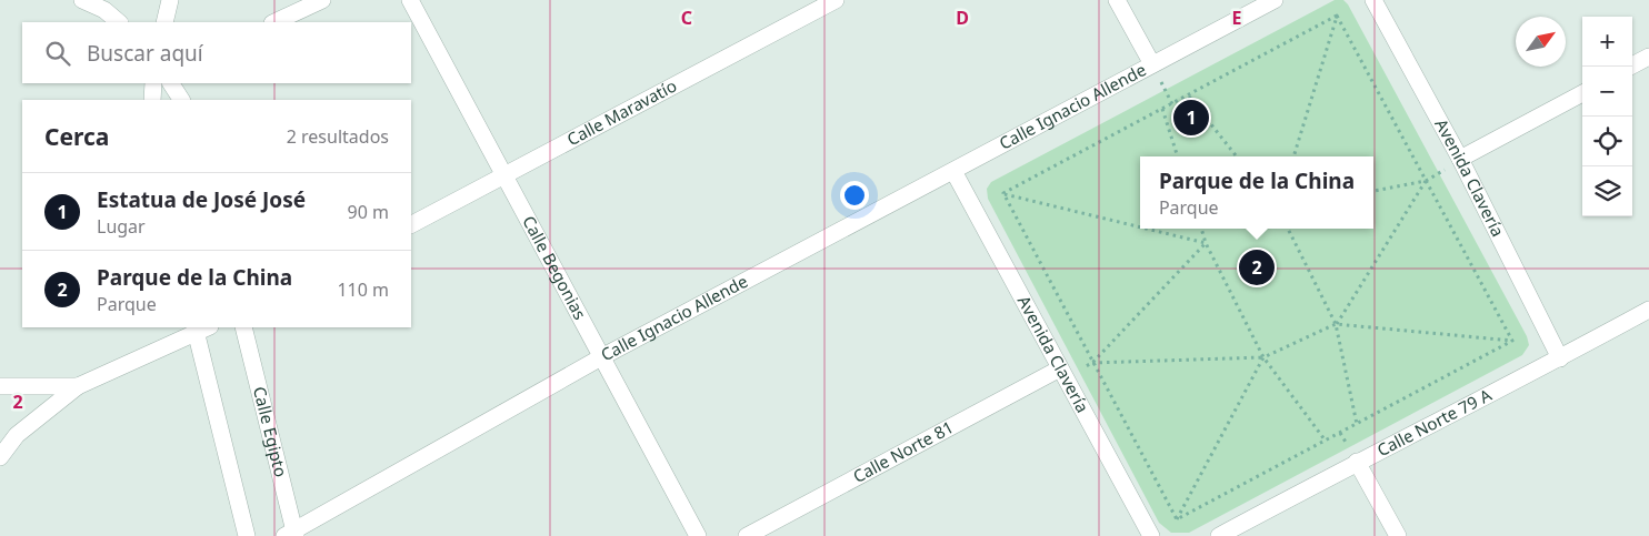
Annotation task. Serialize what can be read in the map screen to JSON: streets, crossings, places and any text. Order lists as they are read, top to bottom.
{
  "streets": {
    "street": [
      "Calle Ignacio Allende",
      "Calle Maravatío",
      "Avenida Clavería",
      "Calle Begonias",
      "Calle Norte 79 A",
      "Calle Egipto",
      "Calle Norte 81"
    ]
  },
  "crossings": [
    ["Calle Ignacio Allende", "Avenida Clavería"],
    ["Calle Ignacio Allende", "Calle Begonias"],
    ["Calle Ignacio Allende", "Calle Egipto"],
    ["Calle Maravatío", "Calle Begonias"],
    ["Avenida Clavería", "Calle Norte 79 A"],
    ["Avenida Clavería", "Calle Norte 81"]
  ],
  "north": "top right",
  "page": {
    "map_buttons": ["+", "−"],
    "search": "Buscar aquí",
    "pins": ["1", "2"],
    "heading": ["Cerca", "2 resultados"],
    "popup": ["Parque de la China", "Parque"],
    "list": [
      {
        "mark": "1",
        "name": "Estatua de José José",
        "note": "Lugar",
        "value": "90 m"
      },
      {
        "mark": "2",
        "name": "Parque de la China",
        "note": "Parque",
        "value": "110 m"
      }
    ]
  },
  "grid": {
    "columns": ["C", "D", "E"],
    "rows": ["2"]
  }
}
